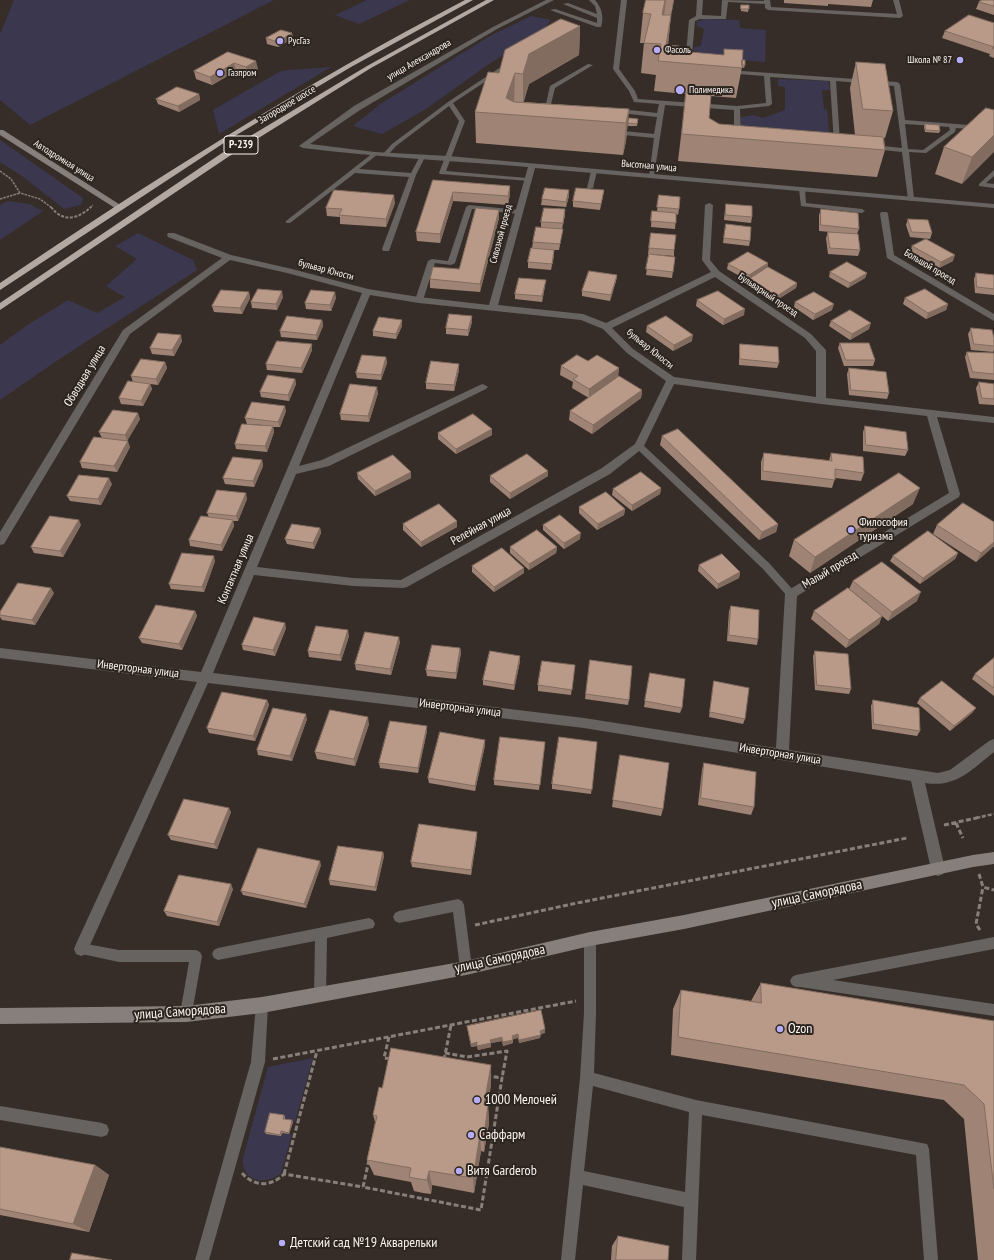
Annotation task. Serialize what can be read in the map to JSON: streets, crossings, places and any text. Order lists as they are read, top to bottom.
{
  "streets": {
    "highway": ["Загородное шоссе", "Р-239"],
    "street": [
      "улица Александрова",
      "Автодромная улица",
      "Высотная улица",
      "Сквозной проезд",
      "Большой проезд",
      "бульвар Юности",
      "Бульварный проезд",
      "Обводная улица",
      "Релейная улица",
      "Контактная улица",
      "Малый проезд",
      "Инверторная улица",
      "улица Саморядова"
    ]
  },
  "crossings": [
    ["улица Александрова", "Высотная улица"],
    ["Загородное шоссе", "Автодромная улица"],
    ["Высотная улица", "Сквозной проезд"],
    ["Сквозной проезд", "бульвар Юности"],
    ["бульвар Юности", "Бульварный проезд"],
    ["бульвар Юности", "Обводная улица"],
    ["бульвар Юности", "Релейная улица"],
    ["бульвар Юности", "Контактная улица"],
    ["бульвар Юности", "Малый проезд"],
    ["Релейная улица", "Контактная улица"],
    ["Контактная улица", "Инверторная улица"],
    ["Малый проезд", "Инверторная улица"]
  ],
  "places": [
    "РусГаз",
    "Фасоль",
    "Школа № 87",
    "Газпром",
    "Полимедика",
    "Философия туризма",
    "Ozon",
    "1000 Мелочей",
    "Саффарм",
    "Витя Garderob",
    "Детский сад №19 Акварельки"
  ]
}
